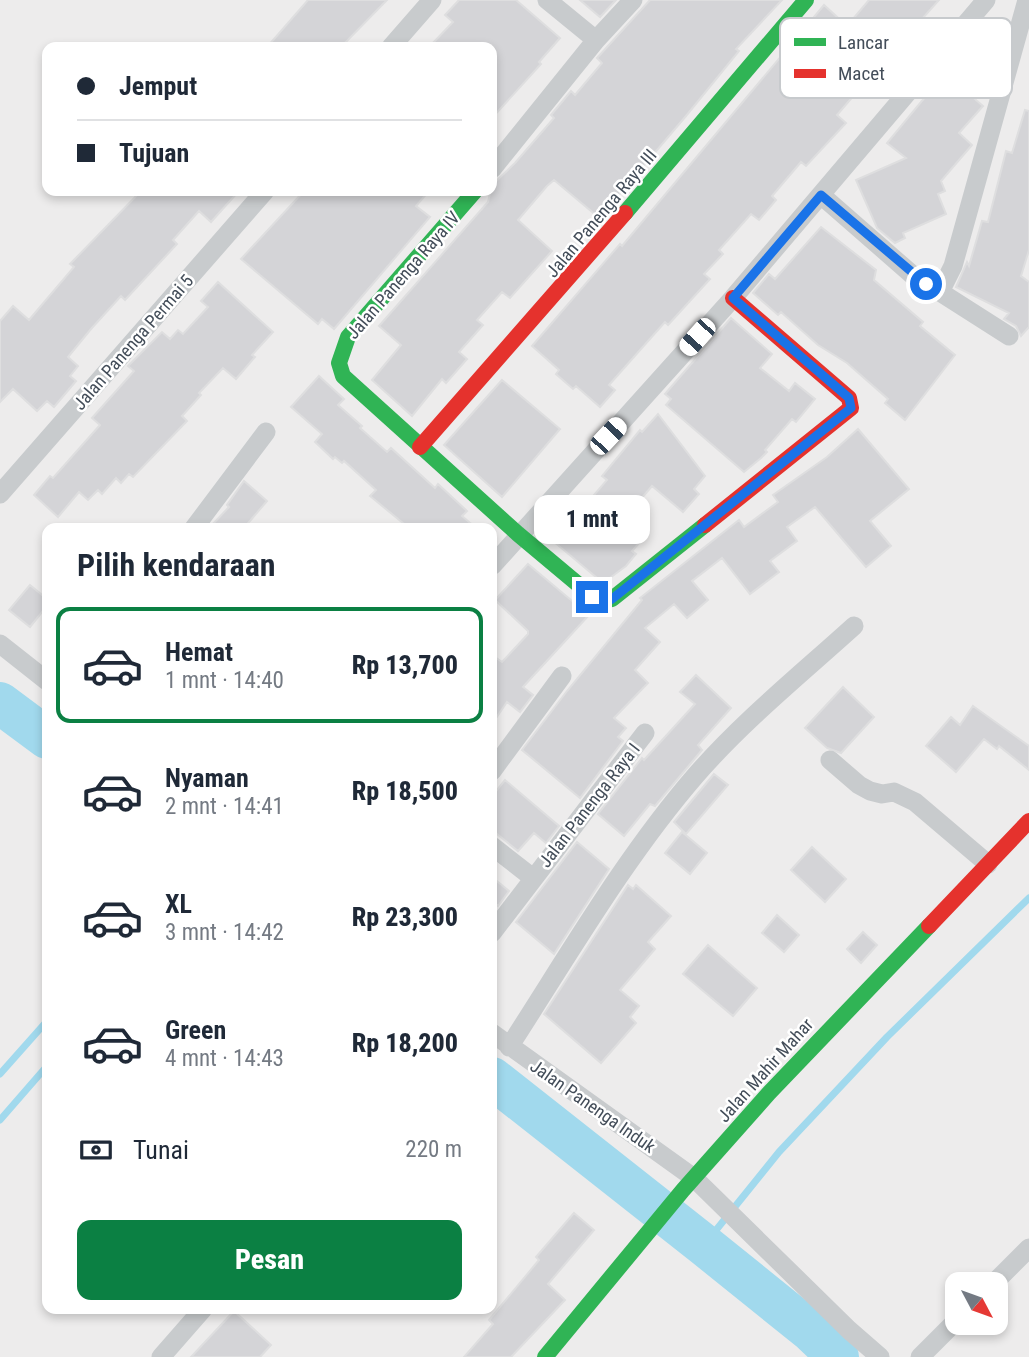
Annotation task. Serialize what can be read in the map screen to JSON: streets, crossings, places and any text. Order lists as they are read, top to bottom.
{
  "streets": {
    "main road": ["Jalan Panenga Raya III", "Jalan Panenga Raya IV", "Jalan Mahir Mahar"],
    "street": ["Jalan Panenga Permai 5", "Jalan Panenga Raya I", "Jalan Panenga Induk"]
  },
  "crossings": [
    ["Jalan Panenga Raya III", "Jalan Panenga Raya IV"],
    ["Jalan Mahir Mahar", "Jalan Panenga Induk"]
  ],
  "legend": ["Lancar", "Macet"],
  "north": "bottom right",
  "page": {
    "banner": ["Jemput", "Tujuan"],
    "bubble": "1 mnt",
    "heading": "Pilih kendaraan",
    "list": [
      {
        "name": "Hemat",
        "note": "1 mnt · 14:40",
        "value": "Rp 13,700"
      },
      {
        "name": "Nyaman",
        "note": "2 mnt · 14:41",
        "value": "Rp 18,500"
      },
      {
        "name": "XL",
        "note": "3 mnt · 14:42",
        "value": "Rp 23,300"
      },
      {
        "name": "Green",
        "note": "4 mnt · 14:43",
        "value": "Rp 18,200"
      }
    ],
    "pay": ["Tunai", "220 m"],
    "buttons": "Pesan"
  }
}
